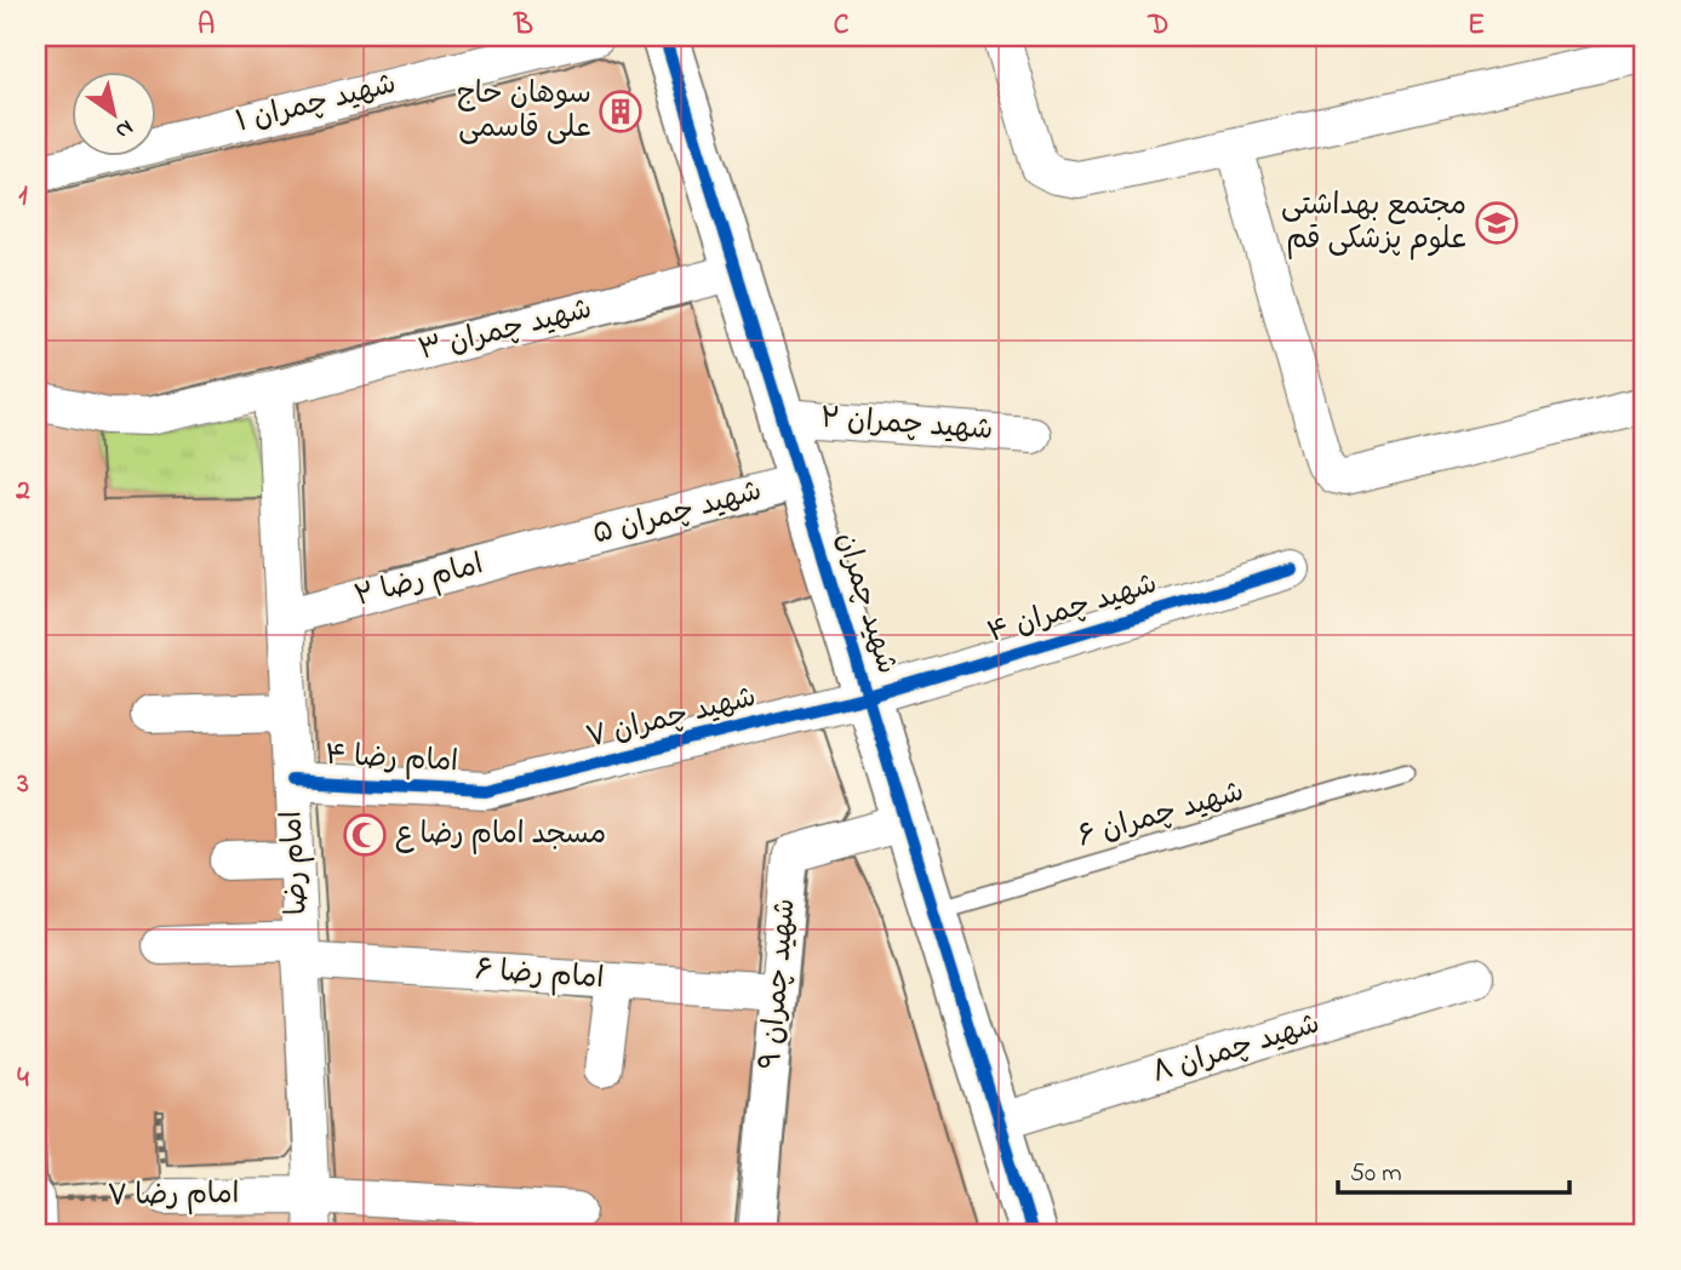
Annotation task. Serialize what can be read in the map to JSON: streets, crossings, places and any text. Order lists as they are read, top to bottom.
{
  "streets": {
    "street": [
      "شهید چمران ۱",
      "شهید چمران ۳",
      "شهید چمران ۲",
      "شهید چمران ۵",
      "امام رضا ۲",
      "شهید چمران",
      "شهید چمران ۴",
      "شهید چمران ۷",
      "امام رضا ۴",
      "امام رضا",
      "امام رضا ۶",
      "شهید چمران ۹",
      "شهید چمران ۸",
      "امام رضا ۷"
    ],
    "lane": ["شهید چمران ۶"]
  },
  "crossings": [
    ["شهید چمران ۳", "شهید چمران"],
    ["شهید چمران ۳", "امام رضا"],
    ["شهید چمران ۲", "شهید چمران"],
    ["شهید چمران ۵", "امام رضا ۲"],
    ["شهید چمران ۵", "شهید چمران"],
    ["امام رضا ۲", "امام رضا"],
    ["شهید چمران", "شهید چمران ۴"],
    ["شهید چمران", "شهید چمران ۷"],
    ["شهید چمران", "شهید چمران ۶"],
    ["شهید چمران", "شهید چمران ۹"],
    ["شهید چمران", "شهید چمران ۸"],
    ["شهید چمران ۴", "شهید چمران ۷"],
    ["شهید چمران ۷", "امام رضا ۴"],
    ["امام رضا ۴", "امام رضا"],
    ["امام رضا", "امام رضا ۶"],
    ["امام رضا", "امام رضا ۷"],
    ["امام رضا ۶", "شهید چمران ۹"]
  ],
  "places": {
    "building": ["سوهان حاج علی قاسمی"],
    "school or university": ["مجتمع بهداشتی علوم پزشکی قم"],
    "mosque": ["مسجد امام رضا ع"]
  },
  "scale_bar": "50 m",
  "north": "bottom right",
  "grid": {
    "columns": [
      "A",
      "B",
      "C",
      "D",
      "E"
    ],
    "rows": [
      "1",
      "2",
      "3",
      "4"
    ]
  }
}
